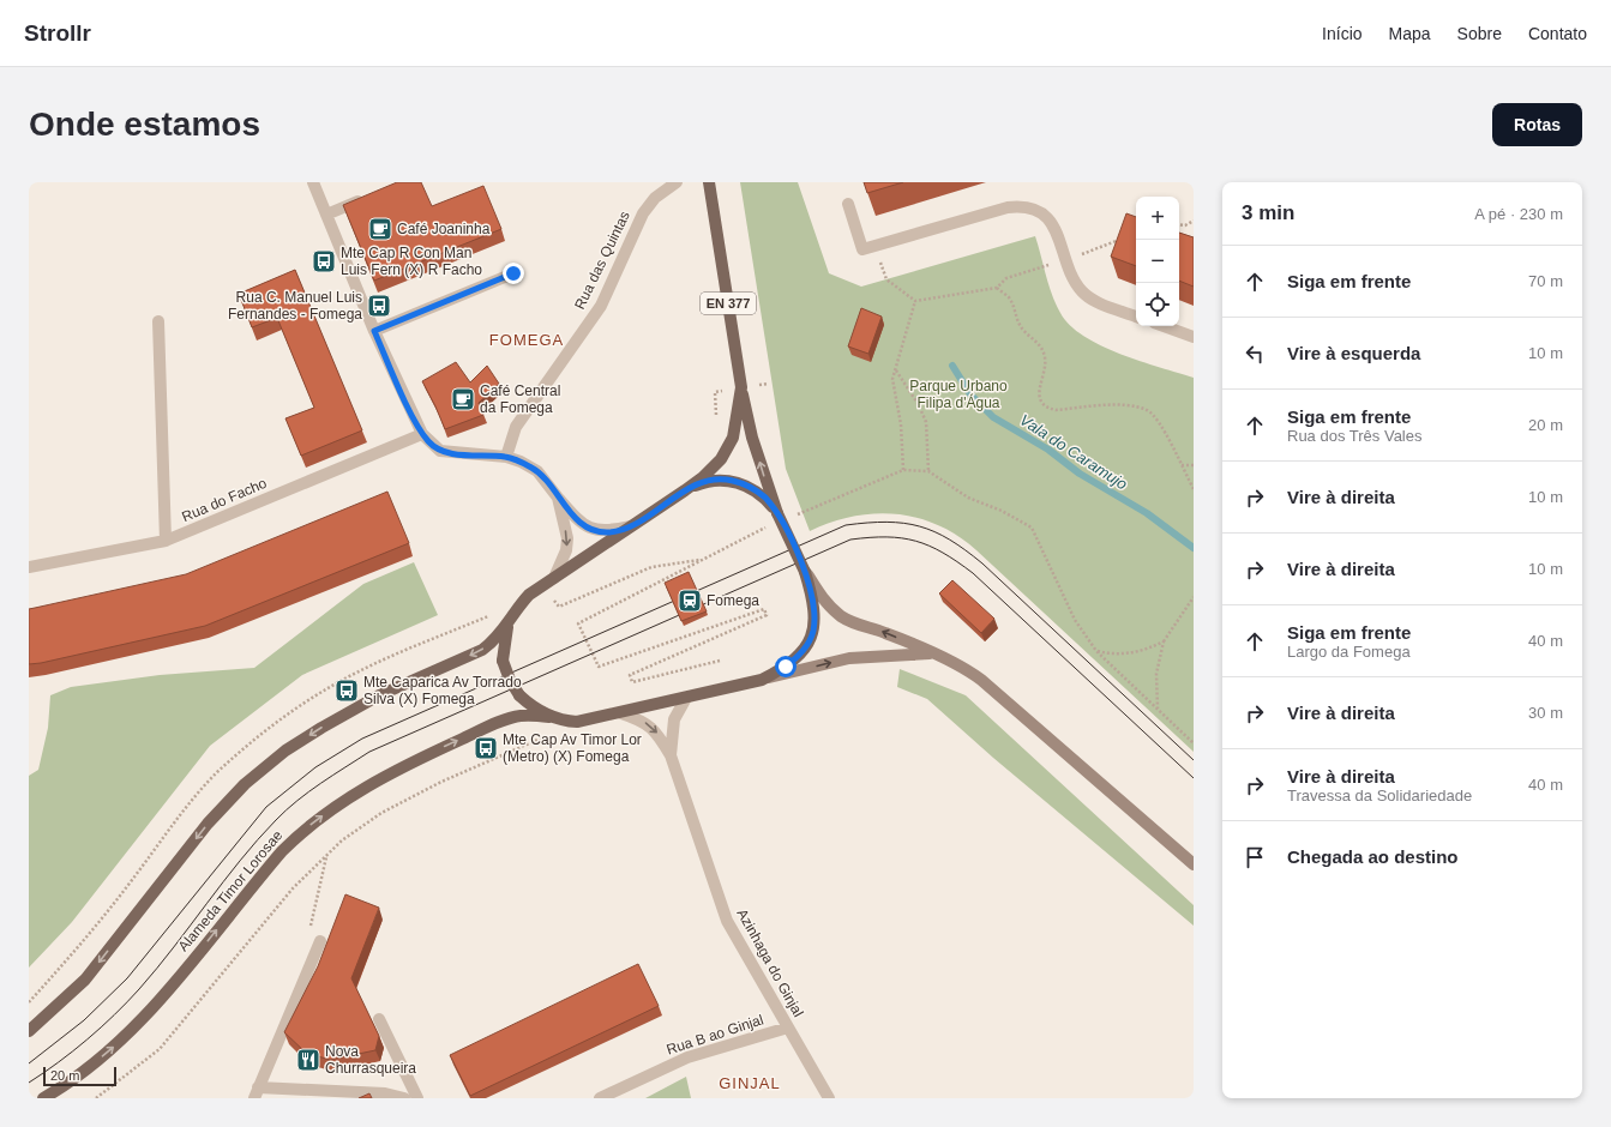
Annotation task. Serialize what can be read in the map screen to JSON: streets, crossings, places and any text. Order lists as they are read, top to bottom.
{
  "streets": {
    "main road": ["EN 377", "Alameda Timor Lorosae"],
    "street": [
      "Rua das Quintas",
      "Rua do Facho",
      "Azinhaga do Ginjal",
      "Rua B ao Ginjal"
    ]
  },
  "crossings": [
    ["Azinhaga do Ginjal", "Rua B ao Ginjal"]
  ],
  "districts": ["FOMEGA", "GINJAL"],
  "water": ["Vala do Caramujo"],
  "parks": ["Parque Urbano Filipa d'Água"],
  "places": {
    "cafe": ["Café Joaninha", "Café Central da Fomega"],
    "bus stop": [
      "Mte Cap R Con Man Luis Fern (X) R Facho",
      "Rua C. Manuel Luis Fernandes - Fomega",
      "Mte Caparica Av Torrado Silva (X) Fomega",
      "Mte Cap Av Timor Lor (Metro) (X) Fomega"
    ],
    "station": ["Fomega"],
    "restaurant": ["Nova Churrasqueira"]
  },
  "scale_bar": "20 m",
  "page": {
    "header": "Strollr",
    "nav": [
      "Início",
      "Mapa",
      "Sobre",
      "Contato"
    ],
    "buttons": "Rotas",
    "title": "Onde estamos",
    "heading": ["3 min", "A pé · 230 m"],
    "map_buttons": ["+", "−"],
    "list": [
      ["Siga em frente", "70 m"],
      ["Vire à esquerda", "10 m"],
      ["Siga em frente", "Rua dos Três Vales", "20 m"],
      ["Vire à direita", "10 m"],
      ["Vire à direita", "10 m"],
      ["Siga em frente", "Largo da Fomega", "40 m"],
      ["Vire à direita", "30 m"],
      ["Vire à direita", "Travessa da Solidariedade", "40 m"],
      "Chegada ao destino"
    ],
    "scale": "20 m"
  }
}
